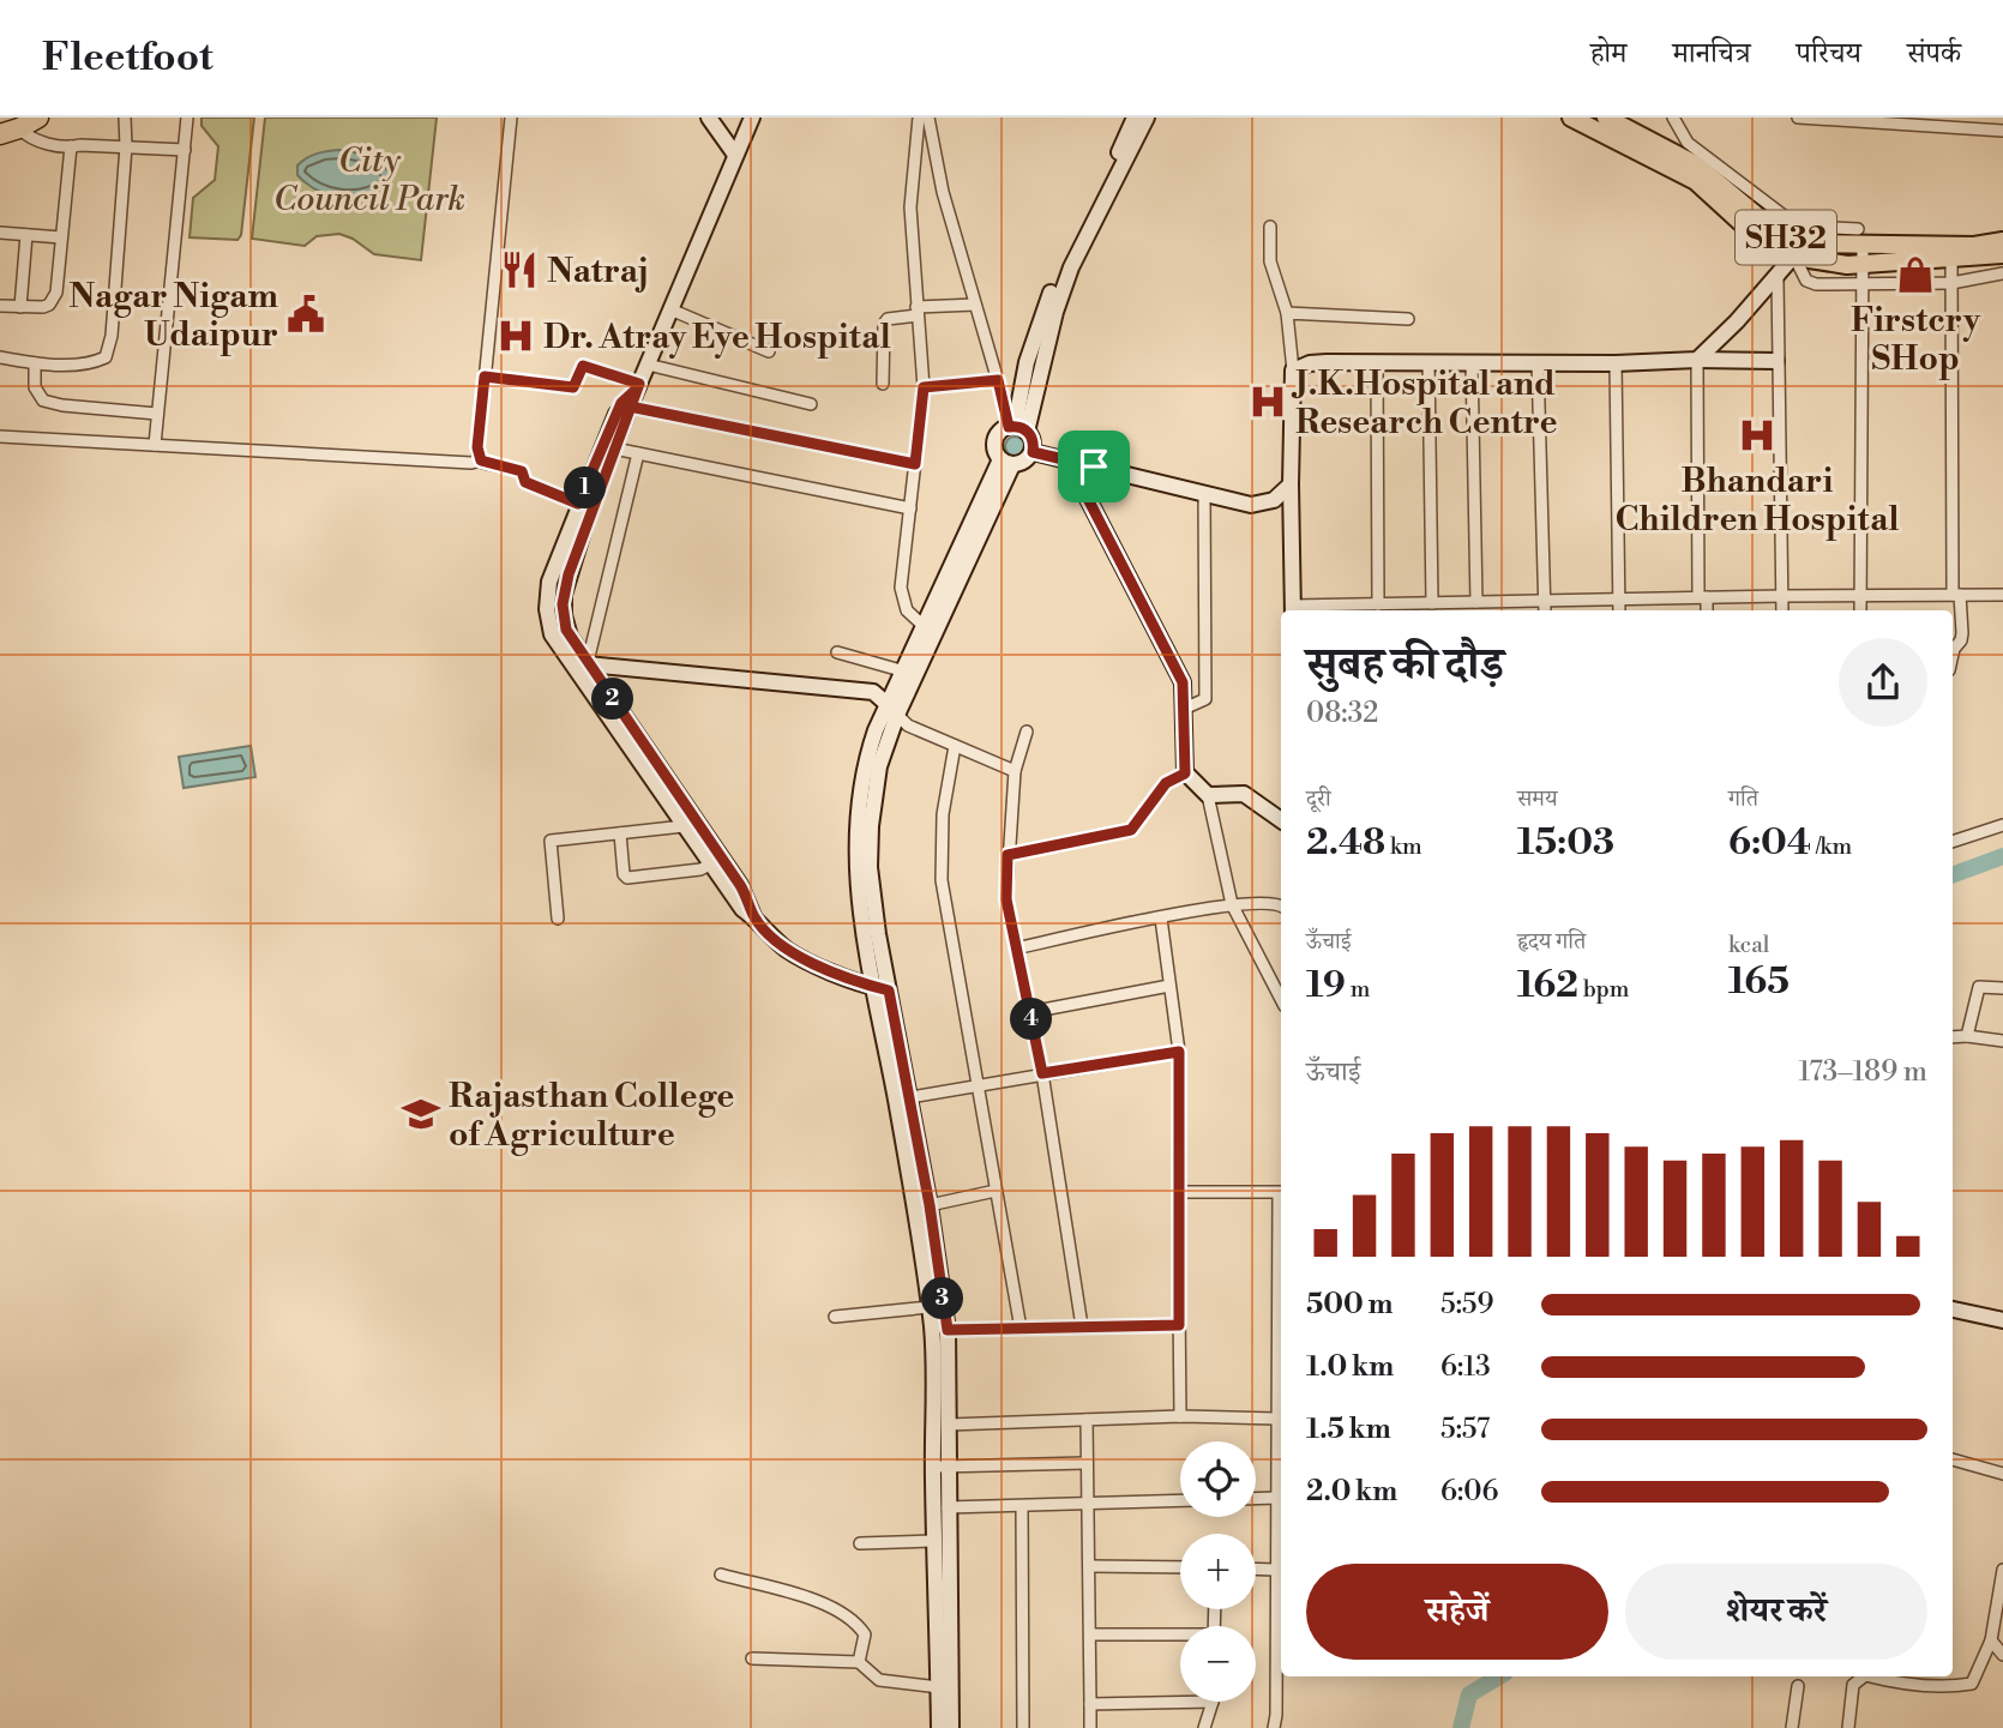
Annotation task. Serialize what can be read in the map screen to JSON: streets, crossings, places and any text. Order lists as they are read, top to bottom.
{
  "streets": {
    "main road": ["SH32"]
  },
  "parks": ["City Council Park"],
  "places": {
    "restaurant": ["Natraj"],
    "shop": ["Firstcry SHop"],
    "public building": ["Nagar Nigam Udaipur"],
    "hospital": ["Dr. Atray Eye Hospital", "J.K.Hospital and Research Centre", "Bhandari Children Hospital"],
    "school or university": ["Rajasthan College of Agriculture"]
  },
  "page": {
    "header": "Fleetfoot",
    "nav": [
      "होम",
      "मानचित्र",
      "परिचय",
      "संपर्क"
    ],
    "pins": [
      "1",
      "2",
      "4",
      "3"
    ],
    "heading": ["सुबह की दौड़", "08:32"],
    "stats": [
      ["दूरी", "2.48 km"],
      ["समय", "15:03"],
      ["गति", "6:04 /km"],
      ["ऊँचाई", "19 m"],
      ["हृदय गति", "162 bpm"],
      ["kcal", "165"]
    ],
    "chart": ["ऊँचाई", "173–189 m"],
    "list": [
      {
        "name": "500 m",
        "note": "5:59"
      },
      {
        "name": "1.0 km",
        "note": "6:13"
      },
      {
        "name": "1.5 km",
        "note": "5:57"
      },
      {
        "name": "2.0 km",
        "note": "6:06"
      }
    ],
    "map_buttons": ["+", "−"],
    "buttons": ["सहेजें", "शेयर करें"]
  }
}
